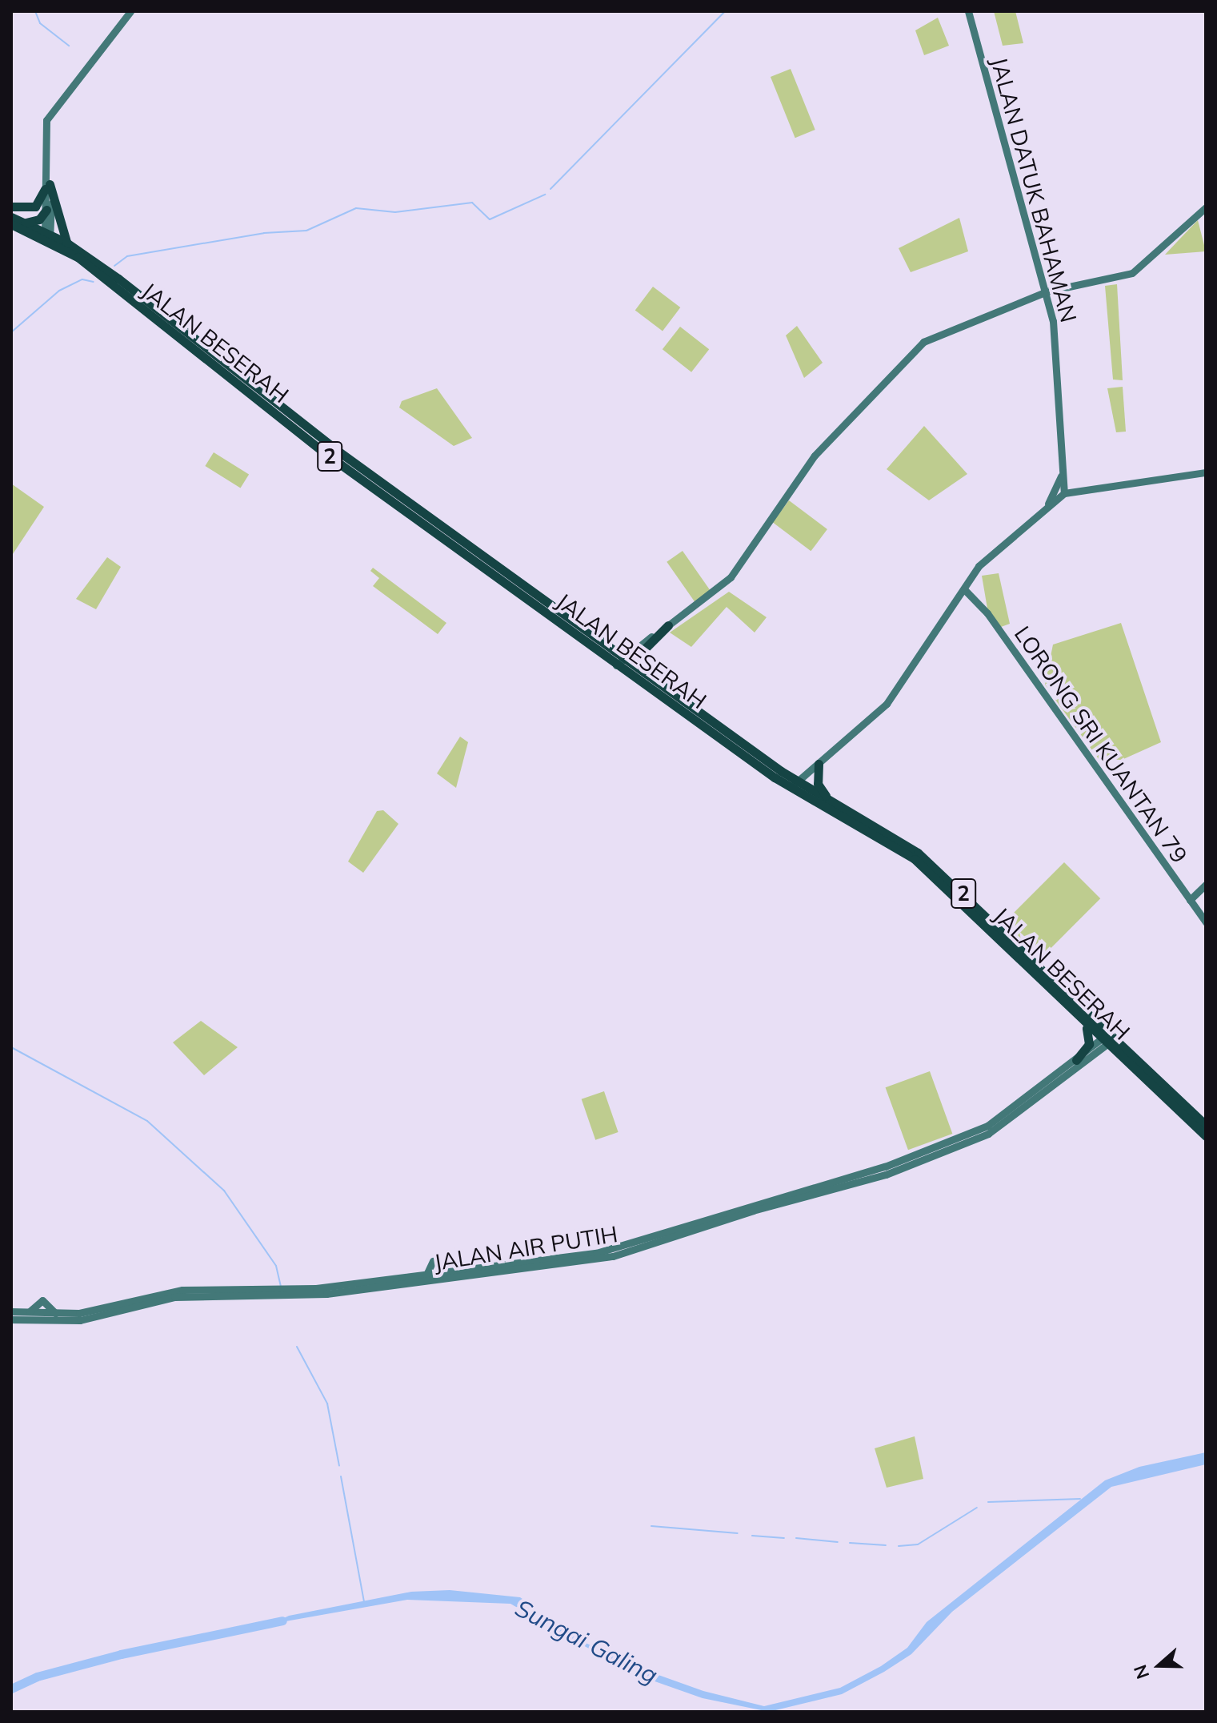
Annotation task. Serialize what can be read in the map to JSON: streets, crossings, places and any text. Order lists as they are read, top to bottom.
{
  "streets": {
    "highway": ["JALAN BESERAH", "2"],
    "street": ["JALAN DATUK BAHAMAN", "LORONG SRI KUANTAN 79", "JALAN AIR PUTIH"]
  },
  "crossings": [
    ["JALAN BESERAH", "JALAN AIR PUTIH"]
  ],
  "water": ["Sungai Galing"],
  "north": "left"
}
